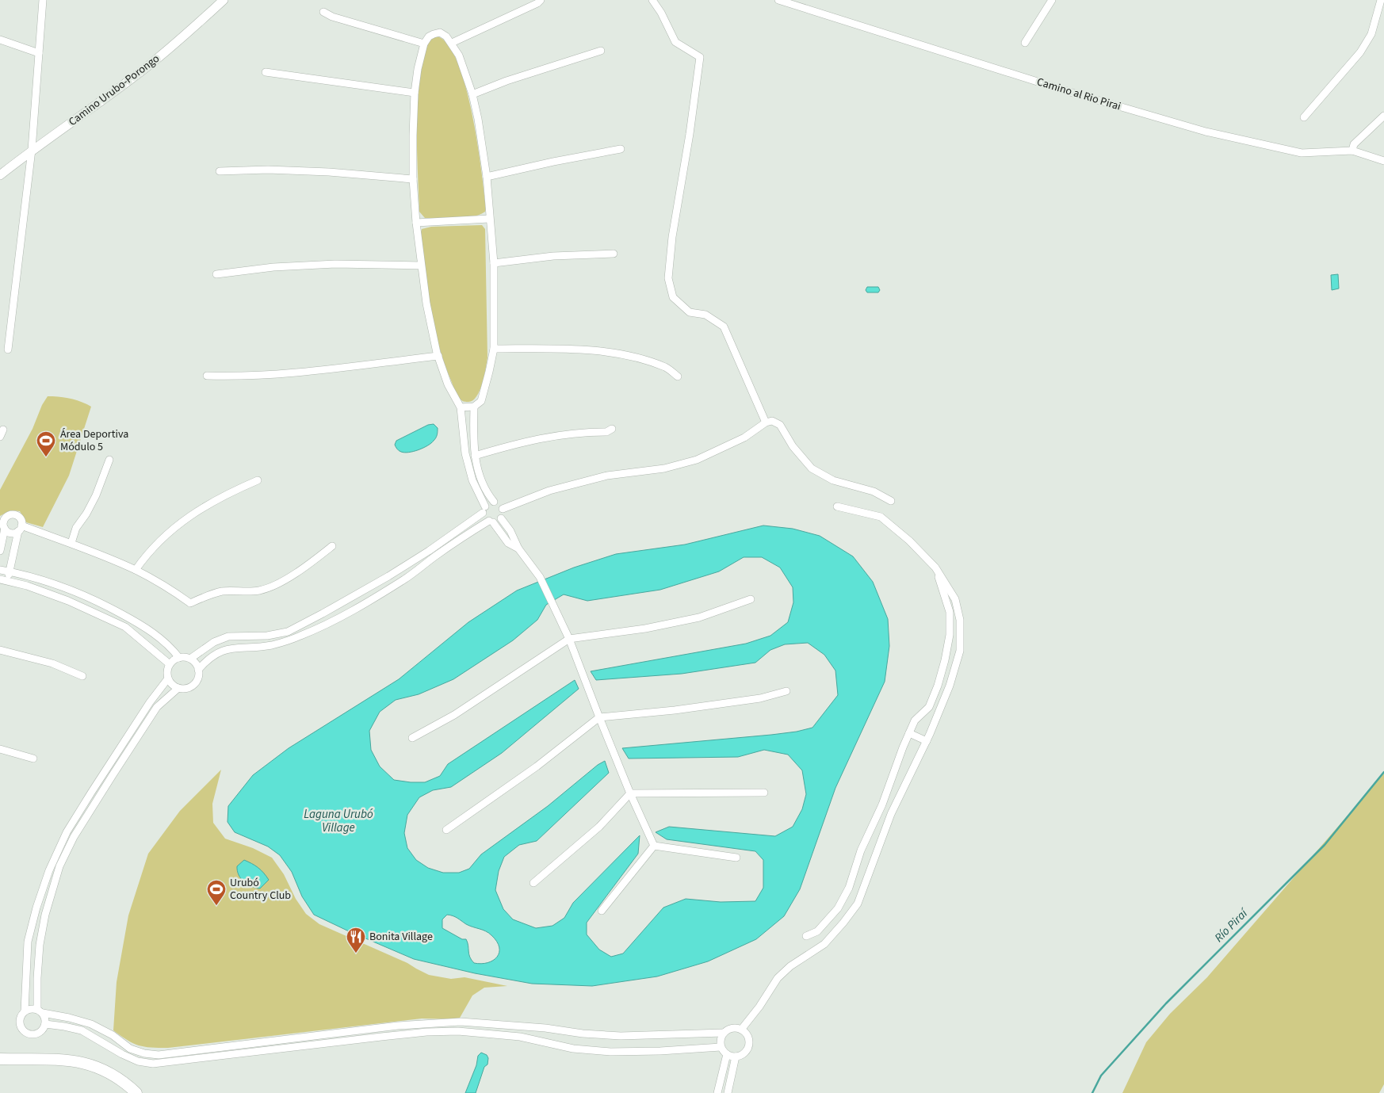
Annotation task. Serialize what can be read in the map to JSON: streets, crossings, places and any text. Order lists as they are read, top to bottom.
{
  "streets": {
    "main road": ["Camino Urubo-Porongo"],
    "street": ["Camino al Rio Pirai"]
  },
  "water": ["Laguna Urubó Village", "Río Piraí"],
  "places": {
    "sports": ["Área Deportiva Módulo 5", "Urubó Country Club"],
    "restaurant": ["Bonita Village"]
  }
}
